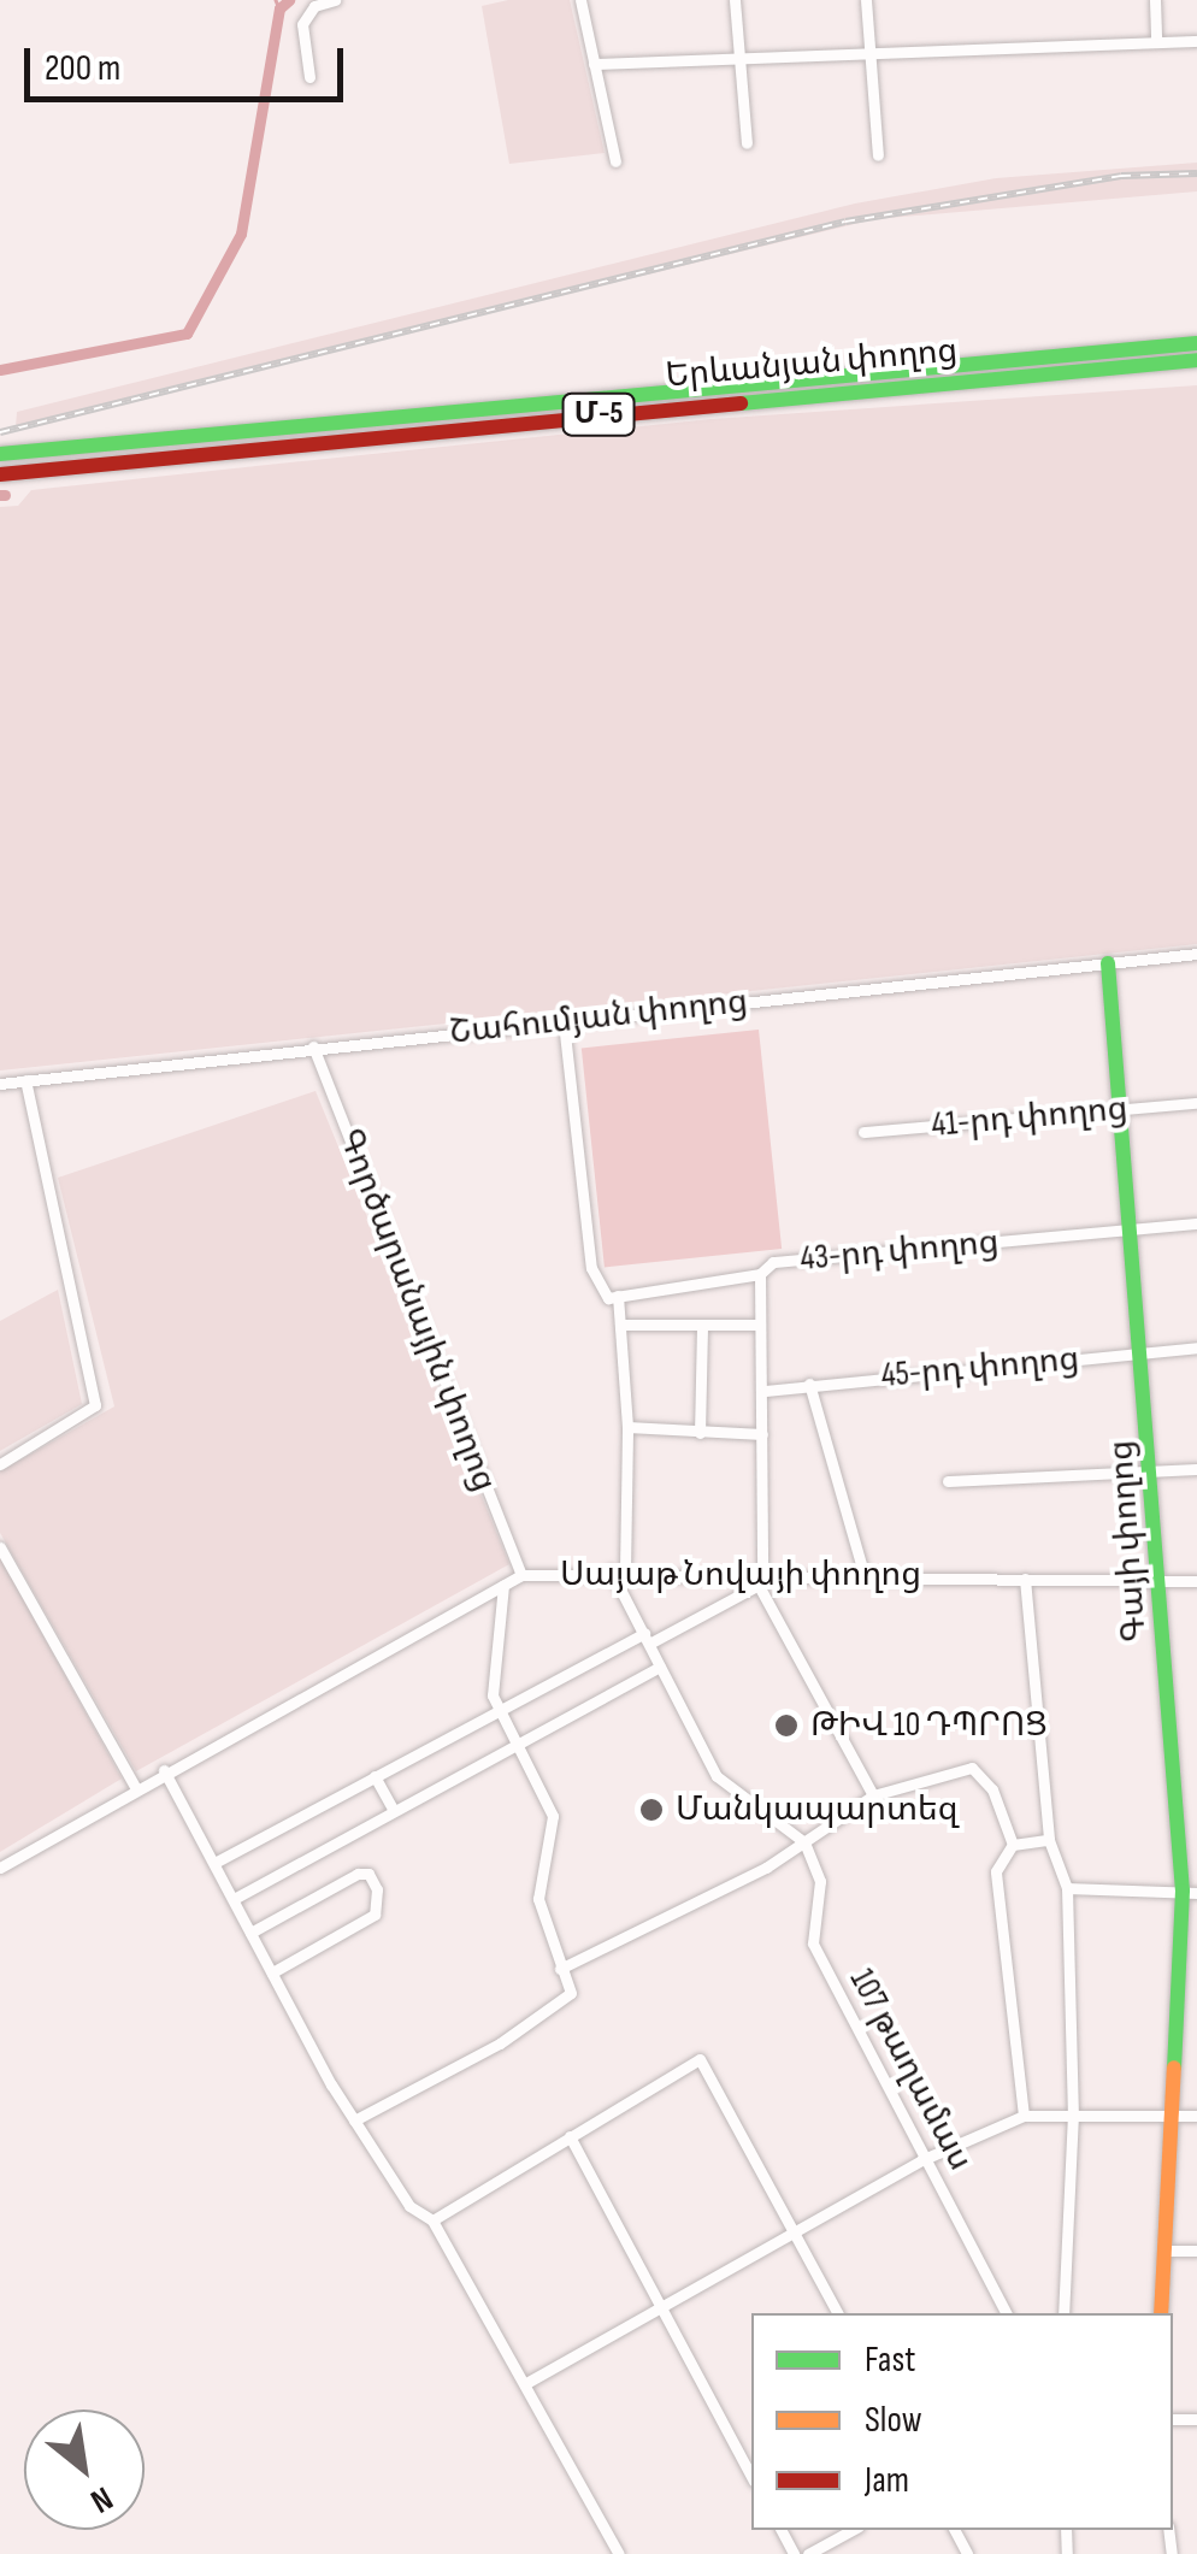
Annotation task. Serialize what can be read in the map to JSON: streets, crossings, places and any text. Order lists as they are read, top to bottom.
{
  "streets": {
    "main road": ["Երևանյան փողոց", "Մ-5", "Գայի փողոց"],
    "street": [
      "Շահումյան փողոց",
      "41-րդ փողոց",
      "43-րդ փողոց",
      "Գործարանային փողոց",
      "45-րդ փողոց",
      "Սայաթ Նովայի փողոց",
      "107 թաղամաս"
    ]
  },
  "crossings": [
    ["Շահումյան փողոց", "Գործարանային փողոց"],
    ["Շահումյան փողոց", "Գայի փողոց"],
    ["41-րդ փողոց", "Գայի փողոց"],
    ["43-րդ փողոց", "Գայի փողոց"],
    ["Գործարանային փողոց", "Սայաթ Նովայի փողոց"],
    ["45-րդ փողոց", "Գայի փողոց"],
    ["Գայի փողոց", "Սայաթ Նովայի փողոց"]
  ],
  "places": ["ԹԻՎ 10 ԴՊՐՈՑ", "Մանկապարտեզ"],
  "legend": ["Fast", "Slow", "Jam"],
  "scale_bar": "200 m",
  "north": "bottom right"
}
